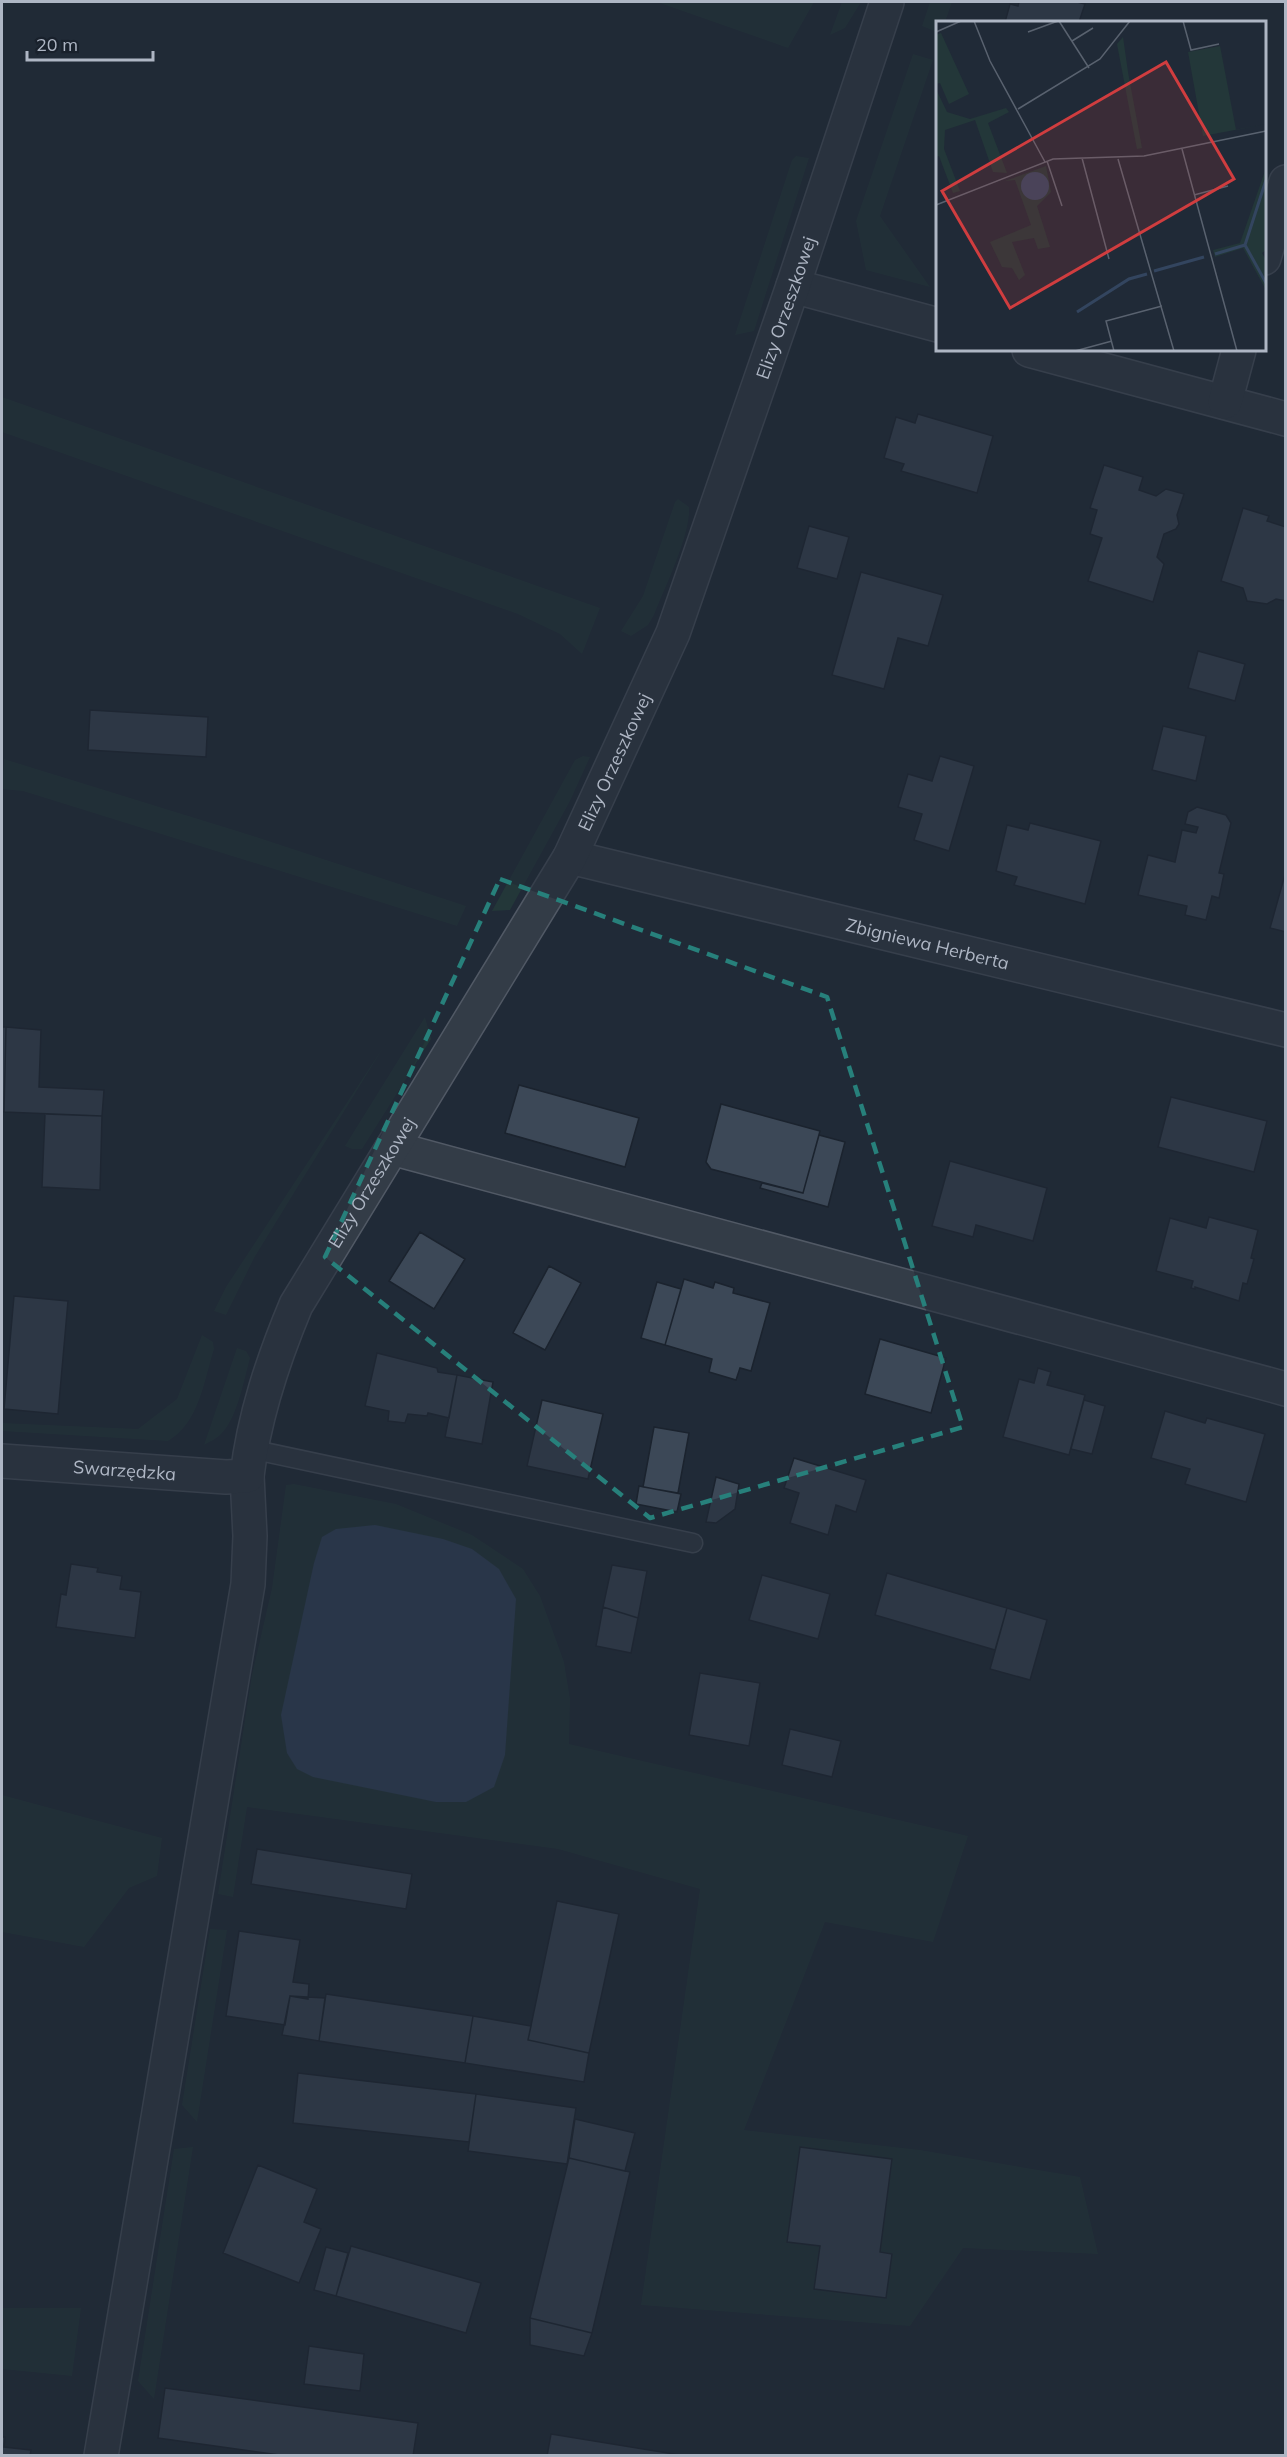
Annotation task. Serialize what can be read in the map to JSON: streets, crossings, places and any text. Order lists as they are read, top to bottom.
{
  "streets": {
    "street": ["Elizy Orzeszkowej", "Zbigniewa Herberta", "Swarzędzka"]
  },
  "crossings": [
    ["Elizy Orzeszkowej", "Zbigniewa Herberta"],
    ["Elizy Orzeszkowej", "Swarzędzka"]
  ],
  "scale_bar": "20 m"
}
